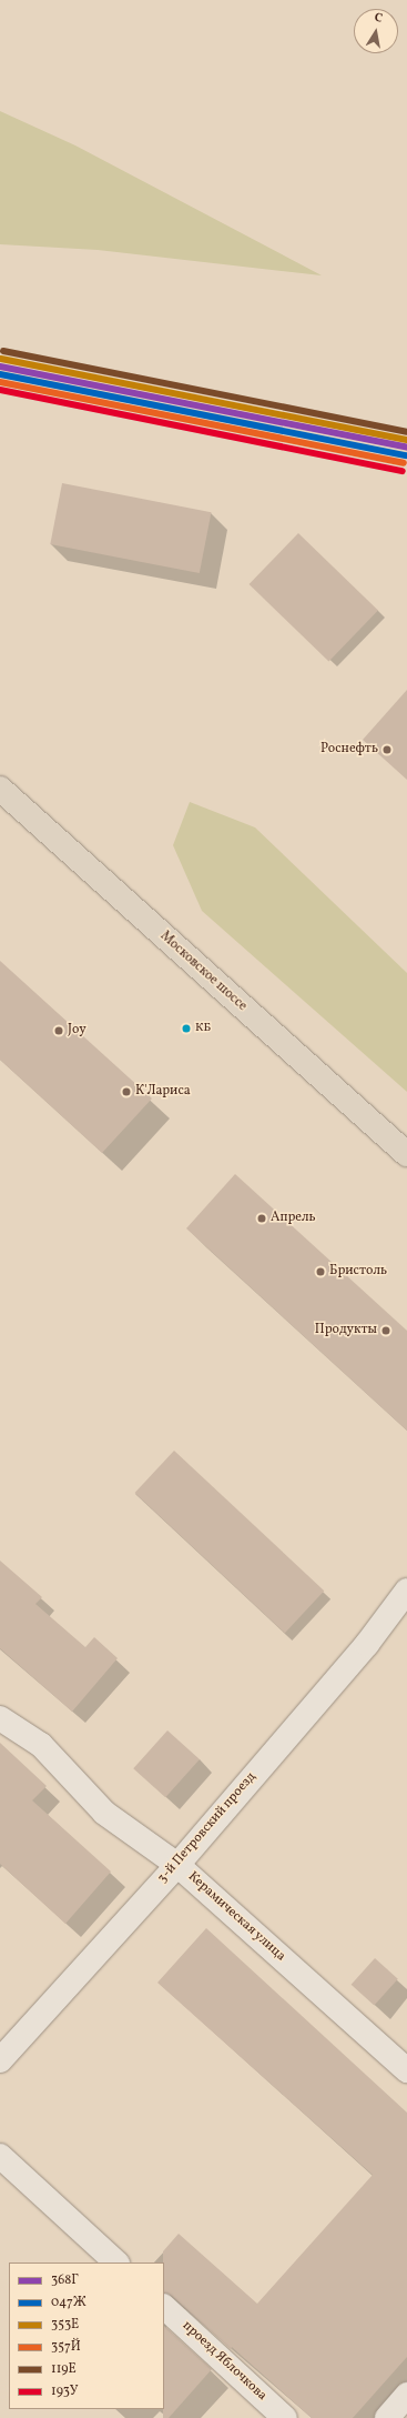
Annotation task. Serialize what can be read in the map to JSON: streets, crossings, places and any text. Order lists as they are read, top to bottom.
{
  "streets": {
    "main road": ["Московское шоссе"],
    "street": ["3-й Петровский проезд", "Керамическая улица", "проезд Яблочкова"]
  },
  "crossings": [
    ["3-й Петровский проезд", "Керамическая улица"]
  ],
  "places": [
    "Роснефть",
    "КБ",
    "Joy",
    "К'Лариса",
    "Апрель",
    "Бристоль",
    "Продукты"
  ],
  "lines": [
    "transit line 119Е",
    "transit line 353Е",
    "transit line 368Г",
    "transit line 047Ж",
    "transit line 357Й",
    "transit line 193У"
  ],
  "legend": [
    "368Г",
    "047Ж",
    "353Е",
    "357Й",
    "119Е",
    "193У"
  ],
  "north": "top"
}
